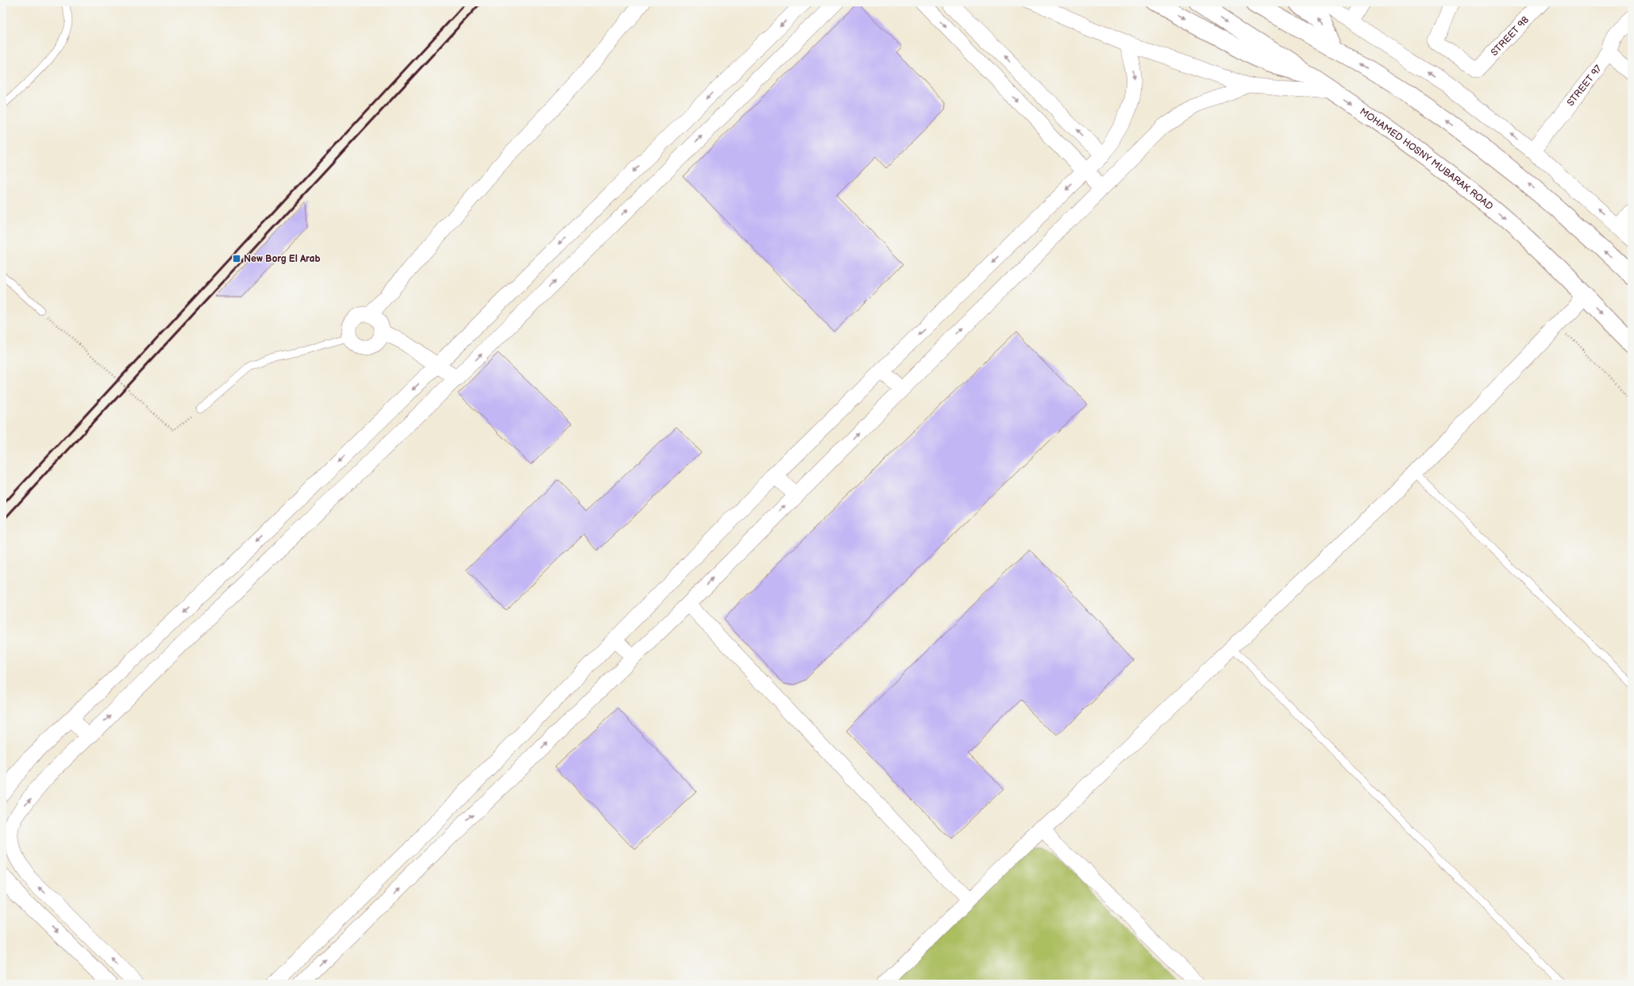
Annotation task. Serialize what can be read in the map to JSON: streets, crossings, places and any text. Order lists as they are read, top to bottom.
{
  "streets": {
    "main road": ["MOHAMED HOSNY MUBARAK ROAD"],
    "street": ["STREET 98", "STREET 97"]
  },
  "places": {
    "transit": ["New Borg El Arab"]
  }
}
